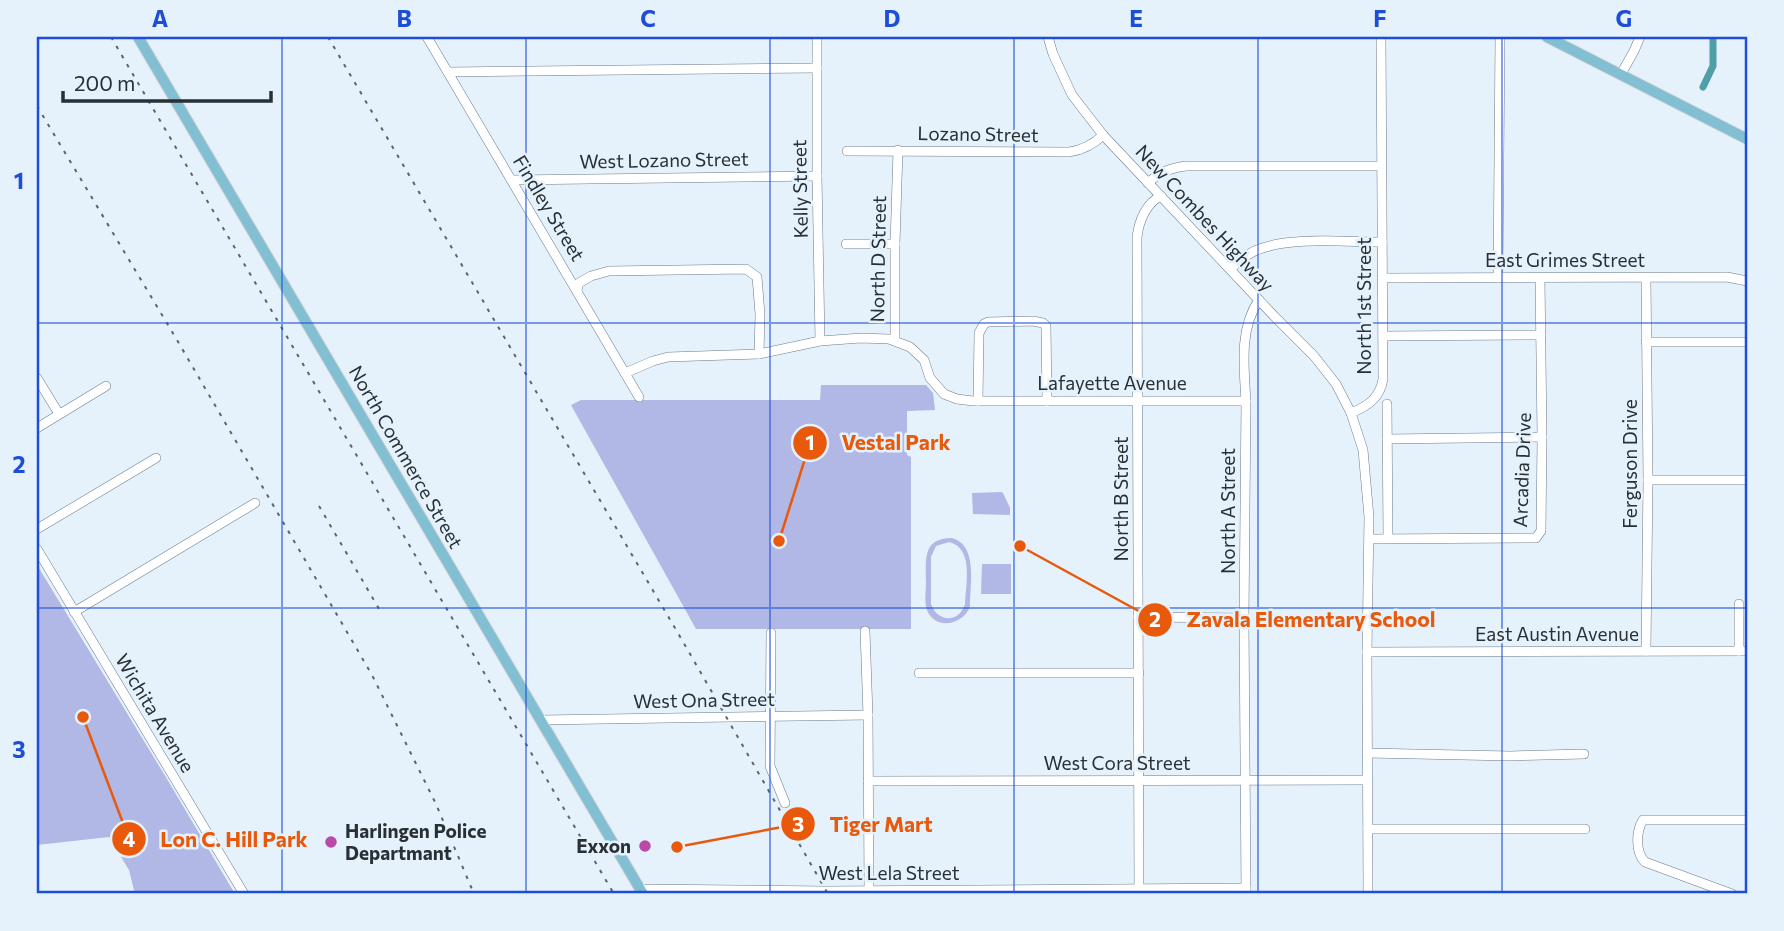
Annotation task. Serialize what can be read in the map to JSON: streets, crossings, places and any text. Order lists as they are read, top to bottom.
{
  "streets": {
    "main road": ["North Commerce Street"],
    "street": [
      "Lozano Street",
      "West Lozano Street",
      "Kelly Street",
      "Findley Street",
      "New Combes Highway",
      "North D Street",
      "East Grimes Street",
      "North 1st Street",
      "Lafayette Avenue",
      "Ferguson Drive",
      "Arcadia Drive",
      "North B Street",
      "North A Street",
      "East Austin Avenue",
      "West Ona Street",
      "Wichita Avenue",
      "West Cora Street",
      "West Lela Street"
    ]
  },
  "crossings": [
    ["Lozano Street", "New Combes Highway"],
    ["Lozano Street", "North D Street"],
    ["West Lozano Street", "Kelly Street"],
    ["West Lozano Street", "Findley Street"],
    ["New Combes Highway", "North 1st Street"],
    ["New Combes Highway", "North B Street"],
    ["New Combes Highway", "North A Street"],
    ["North D Street", "Lafayette Avenue"],
    ["East Grimes Street", "North 1st Street"],
    ["East Grimes Street", "Ferguson Drive"],
    ["East Grimes Street", "Arcadia Drive"],
    ["Lafayette Avenue", "North B Street"],
    ["Lafayette Avenue", "North A Street"],
    ["North Commerce Street", "West Ona Street"],
    ["North Commerce Street", "West Lela Street"],
    ["Ferguson Drive", "East Austin Avenue"],
    ["North B Street", "West Cora Street"],
    ["North B Street", "West Lela Street"],
    ["North A Street", "West Cora Street"],
    ["North A Street", "West Lela Street"]
  ],
  "places": [
    "Vestal Park",
    "Zavala Elementary School",
    "Lon C. Hill Park",
    "Harlingen Police Departmant",
    "Exxon",
    "Tiger Mart"
  ],
  "scale_bar": "200 m",
  "grid": {
    "columns": [
      "A",
      "B",
      "C",
      "D",
      "E",
      "F",
      "G"
    ],
    "rows": ["1", "2", "3"]
  }
}
